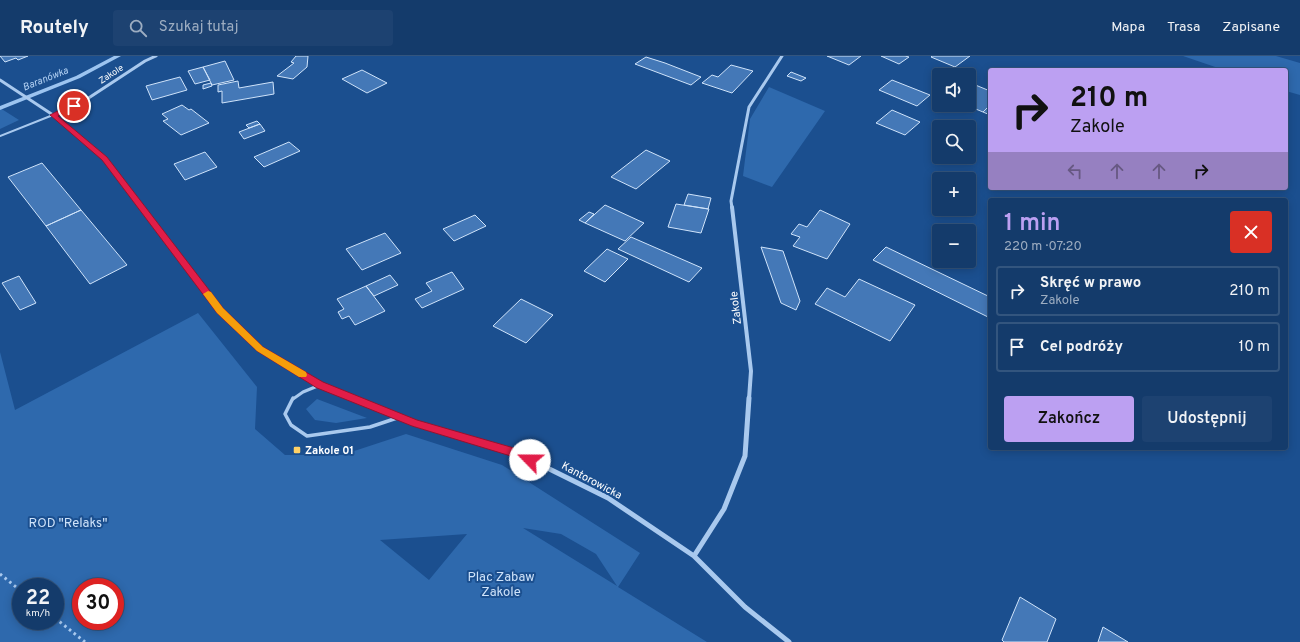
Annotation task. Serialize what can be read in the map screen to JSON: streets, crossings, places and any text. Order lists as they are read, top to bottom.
{
  "streets": {
    "street": ["Zakole", "Kantorowicka"]
  },
  "crossings": [
    ["Zakole", "Kantorowicka"]
  ],
  "water": ["Baranówka"],
  "parks": ["ROD \"Relaks\"", "Plac Zabaw Zakole"],
  "places": {
    "transit": ["Zakole 01"]
  },
  "page": {
    "header": "Routely",
    "search": "Szukaj tutaj",
    "nav": ["Mapa", "Trasa", "Zapisane"],
    "map_buttons": ["+", "−"],
    "turn": ["210 m", "Zakole"],
    "heading": ["1 min", "220 m · 07:20"],
    "list": [
      {
        "name": "Skręć w prawo",
        "note": "Zakole",
        "value": "210 m"
      },
      {
        "name": "Cel podróży",
        "value": "10 m"
      }
    ],
    "buttons": ["Zakończ", "Udostępnij"],
    "speed": "22 km/h",
    "limit": "30"
  }
}
